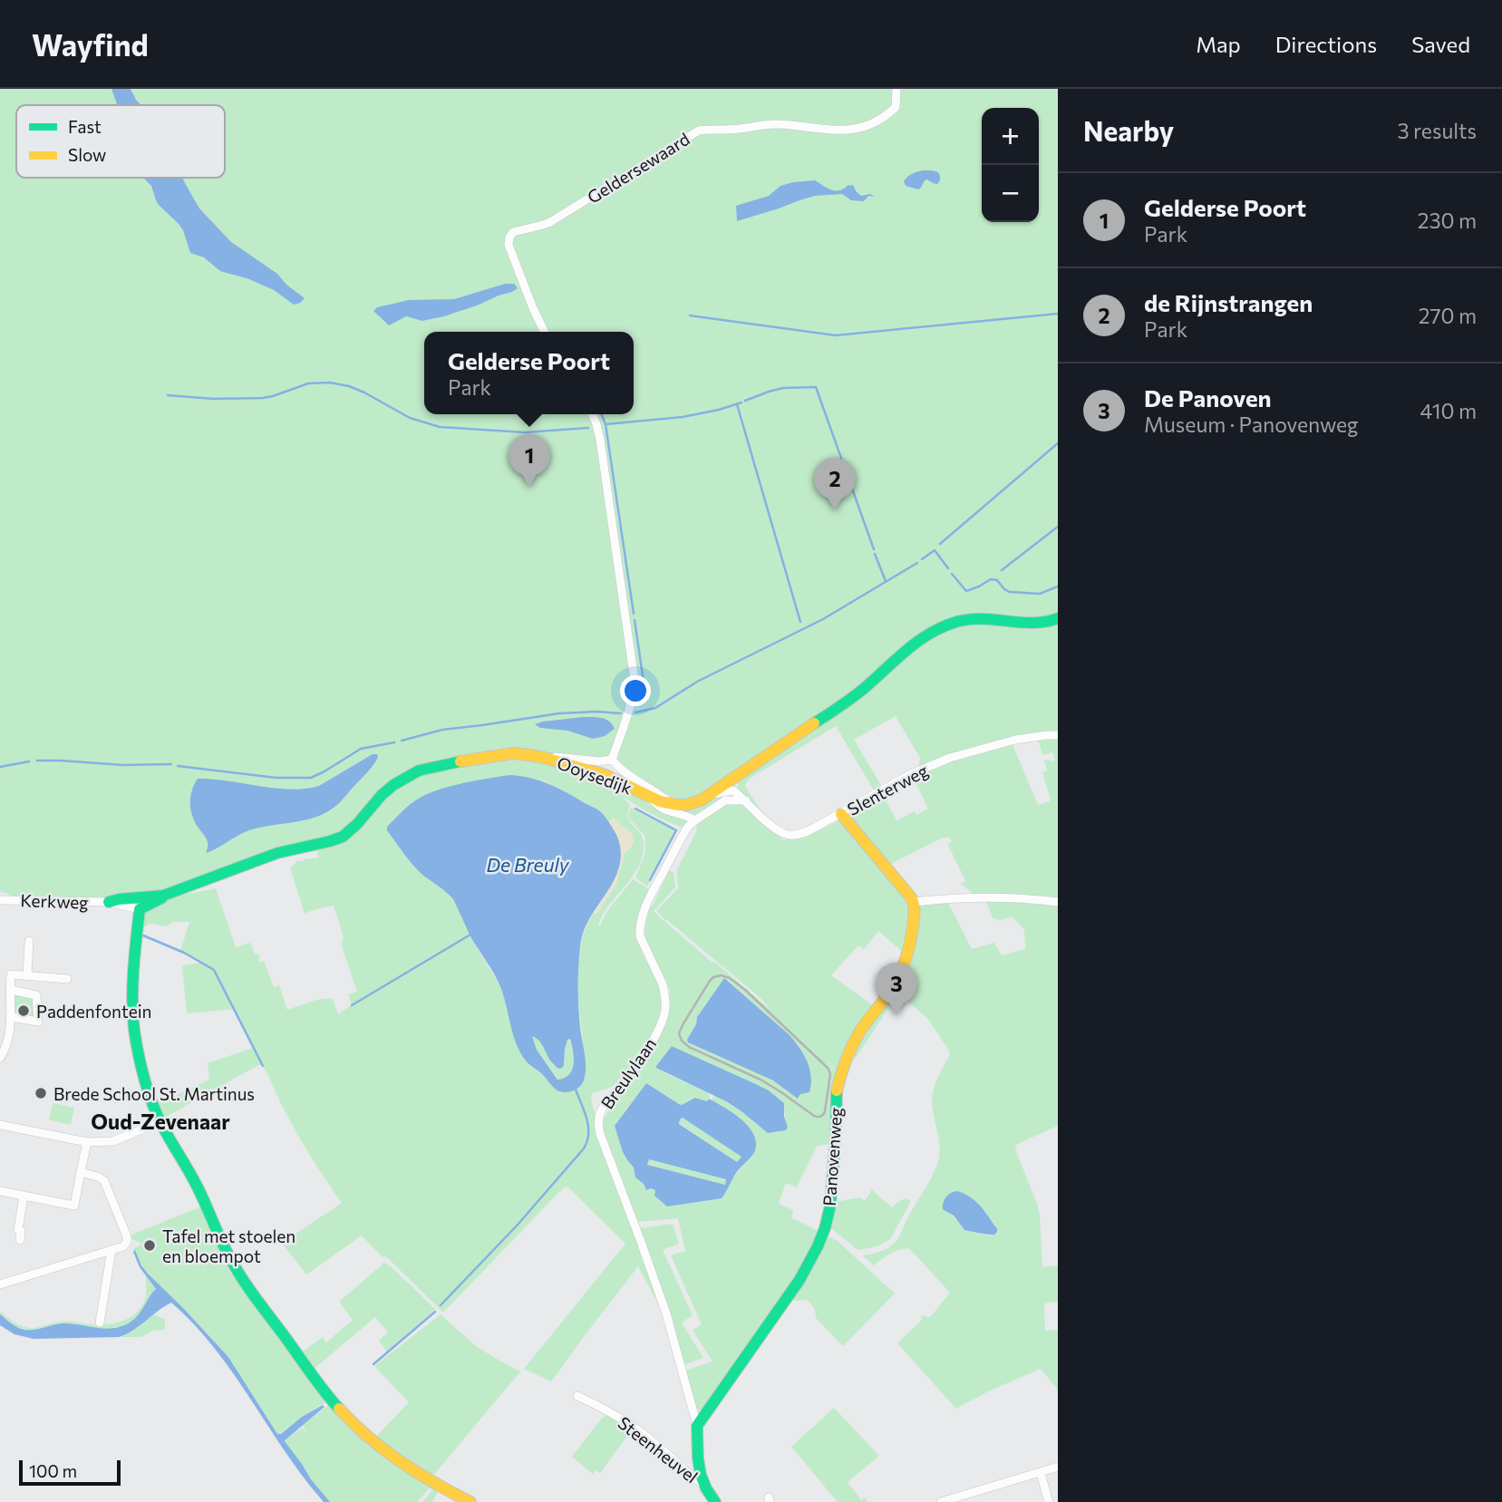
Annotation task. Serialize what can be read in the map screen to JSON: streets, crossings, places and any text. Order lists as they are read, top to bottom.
{
  "streets": {
    "street": [
      "Geldersewaard",
      "Ooysedijk",
      "Slenterweg",
      "Kerkweg",
      "Breulylaan",
      "Panovenweg",
      "Steenheuvel"
    ]
  },
  "crossings": [
    ["Ooysedijk", "Kerkweg"],
    ["Slenterweg", "Breulylaan"],
    ["Breulylaan", "Panovenweg"]
  ],
  "districts": ["Oud-Zevenaar"],
  "water": ["De Breuly"],
  "places": ["Paddenfontein", "Brede School St. Martinus", "Tafel met stoelen en bloempot"],
  "legend": ["Fast", "Slow"],
  "scale_bar": "100 m",
  "page": {
    "header": "Wayfind",
    "nav": ["Map", "Directions", "Saved"],
    "heading": ["Nearby", "3 results"],
    "map_buttons": ["+", "−"],
    "list": [
      {
        "mark": "1",
        "name": "Gelderse Poort",
        "note": "Park",
        "value": "230 m"
      },
      {
        "mark": "2",
        "name": "de Rijnstrangen",
        "note": "Park",
        "value": "270 m"
      },
      {
        "mark": "3",
        "name": "De Panoven",
        "note": "Museum · Panovenweg",
        "value": "410 m"
      }
    ],
    "popup": ["Gelderse Poort", "Park"],
    "pins": ["1", "2", "3"],
    "scale": "100 m"
  }
}
